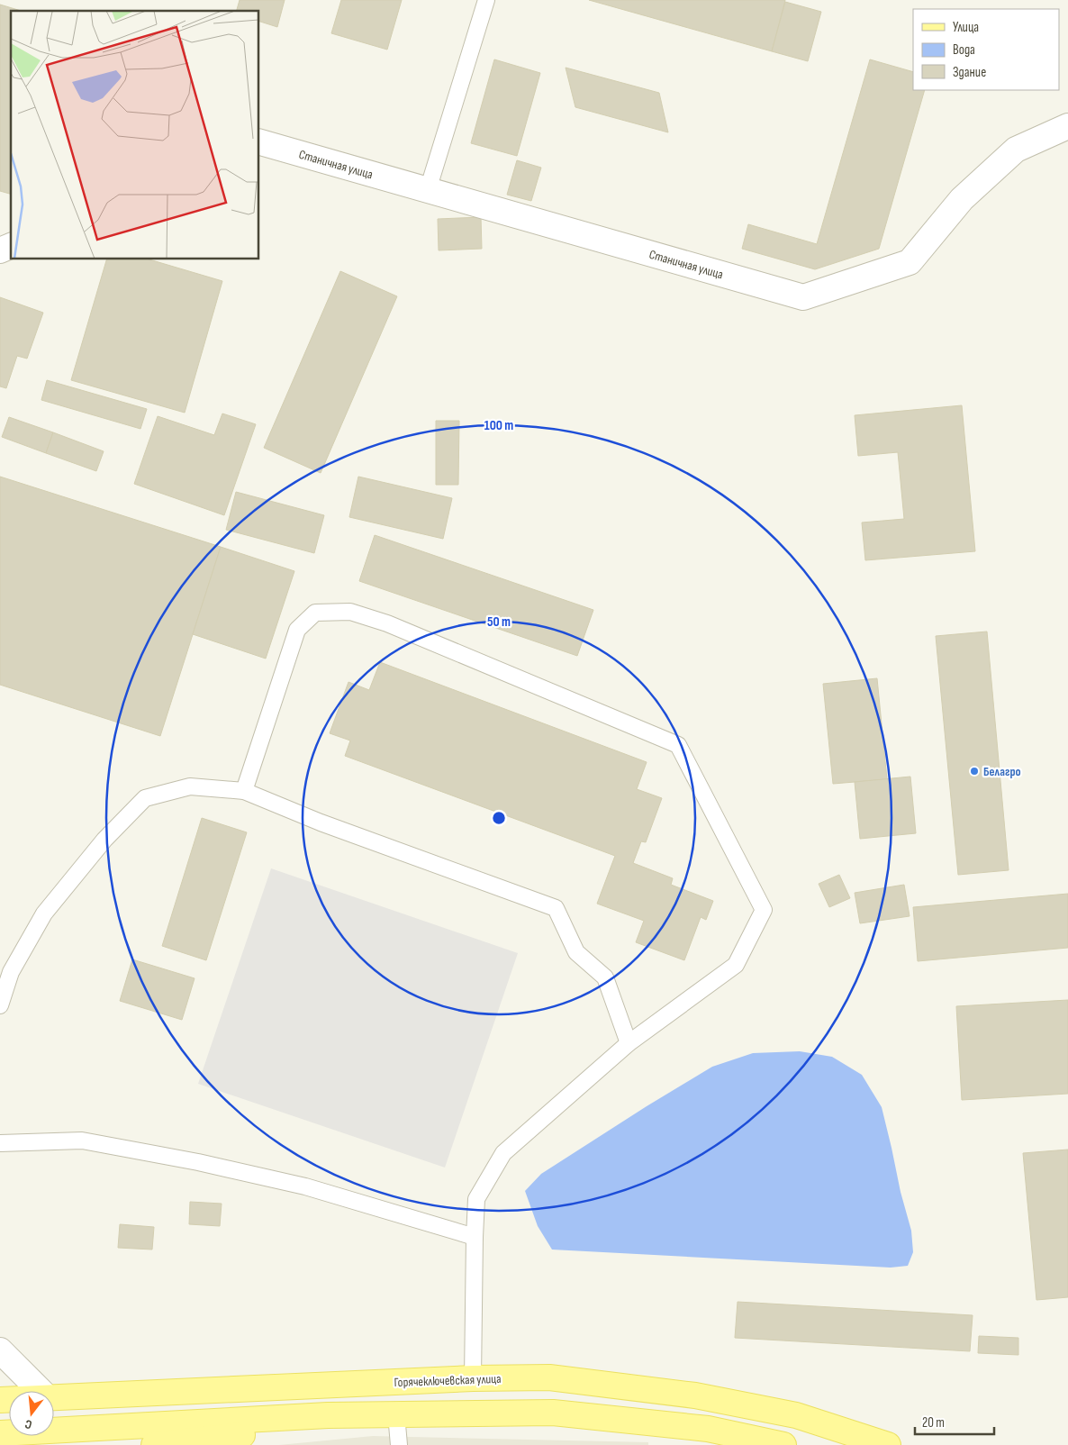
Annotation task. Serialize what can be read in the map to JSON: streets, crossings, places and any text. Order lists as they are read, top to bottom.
{
  "streets": {
    "main road": ["Горячеключевская улица"],
    "street": ["Станичная улица"]
  },
  "places": ["Белагро"],
  "legend": ["Улица", "Вода", "Здание"],
  "scale_bar": "20 m",
  "north": "bottom",
  "rings": ["100 m", "50 m"]
}
